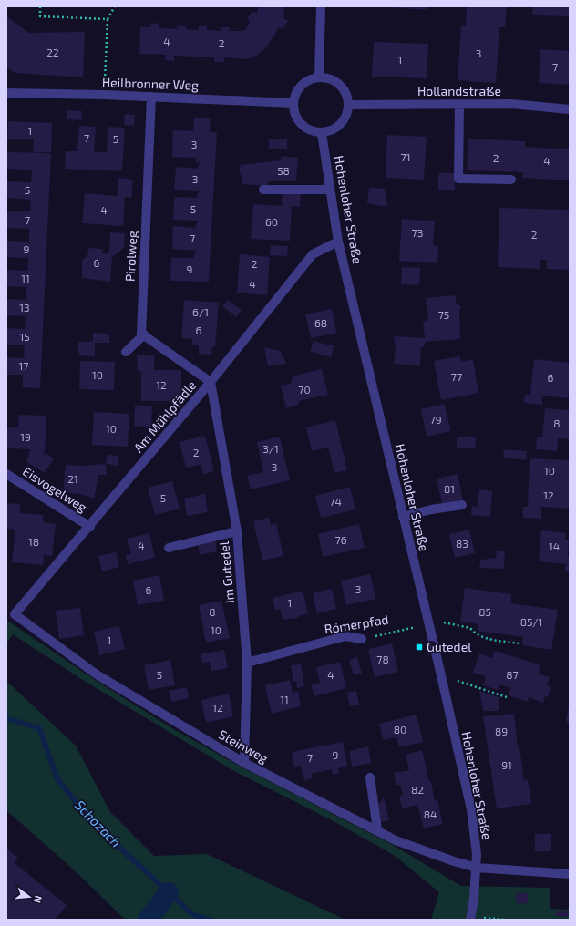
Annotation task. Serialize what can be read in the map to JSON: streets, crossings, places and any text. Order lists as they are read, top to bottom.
{
  "streets": {
    "street": [
      "Heilbronner Weg",
      "Hollandstraße",
      "Hohenloher Straße",
      "Pirolweg",
      "Am Mühlpfädle",
      "Eisvogelweg",
      "Im Gutedel",
      "Römerpfad",
      "Steinweg"
    ]
  },
  "crossings": [
    ["Heilbronner Weg", "Hollandstraße"],
    ["Heilbronner Weg", "Hohenloher Straße"],
    ["Heilbronner Weg", "Pirolweg"],
    ["Hollandstraße", "Hohenloher Straße"],
    ["Hohenloher Straße", "Am Mühlpfädle"],
    ["Hohenloher Straße", "Römerpfad"],
    ["Hohenloher Straße", "Steinweg"],
    ["Am Mühlpfädle", "Eisvogelweg"],
    ["Am Mühlpfädle", "Im Gutedel"],
    ["Am Mühlpfädle", "Steinweg"],
    ["Im Gutedel", "Römerpfad"],
    ["Im Gutedel", "Steinweg"]
  ],
  "water": ["Schozach"],
  "places": {
    "transit": ["Gutedel"]
  },
  "house_numbers": [
    "4",
    "2",
    "22",
    "3",
    "1",
    "7",
    "1",
    "7",
    "5",
    "3",
    "71",
    "2",
    "4",
    "58",
    "3",
    "5",
    "5",
    "4",
    "7",
    "60",
    "73",
    "2",
    "7",
    "9",
    "6",
    "2",
    "9",
    "11",
    "4",
    "13",
    "6/1",
    "75",
    "68",
    "6",
    "15",
    "17",
    "10",
    "77",
    "6",
    "12",
    "70",
    "79",
    "8",
    "10",
    "19",
    "3/1",
    "2",
    "3",
    "10",
    "21",
    "81",
    "12",
    "5",
    "74",
    "76",
    "18",
    "83",
    "4",
    "14",
    "3",
    "6",
    "1",
    "8",
    "85",
    "85/1",
    "10",
    "1",
    "78",
    "5",
    "4",
    "87",
    "11",
    "12",
    "80",
    "89",
    "9",
    "7",
    "91",
    "82",
    "84"
  ],
  "north": "right"
}
